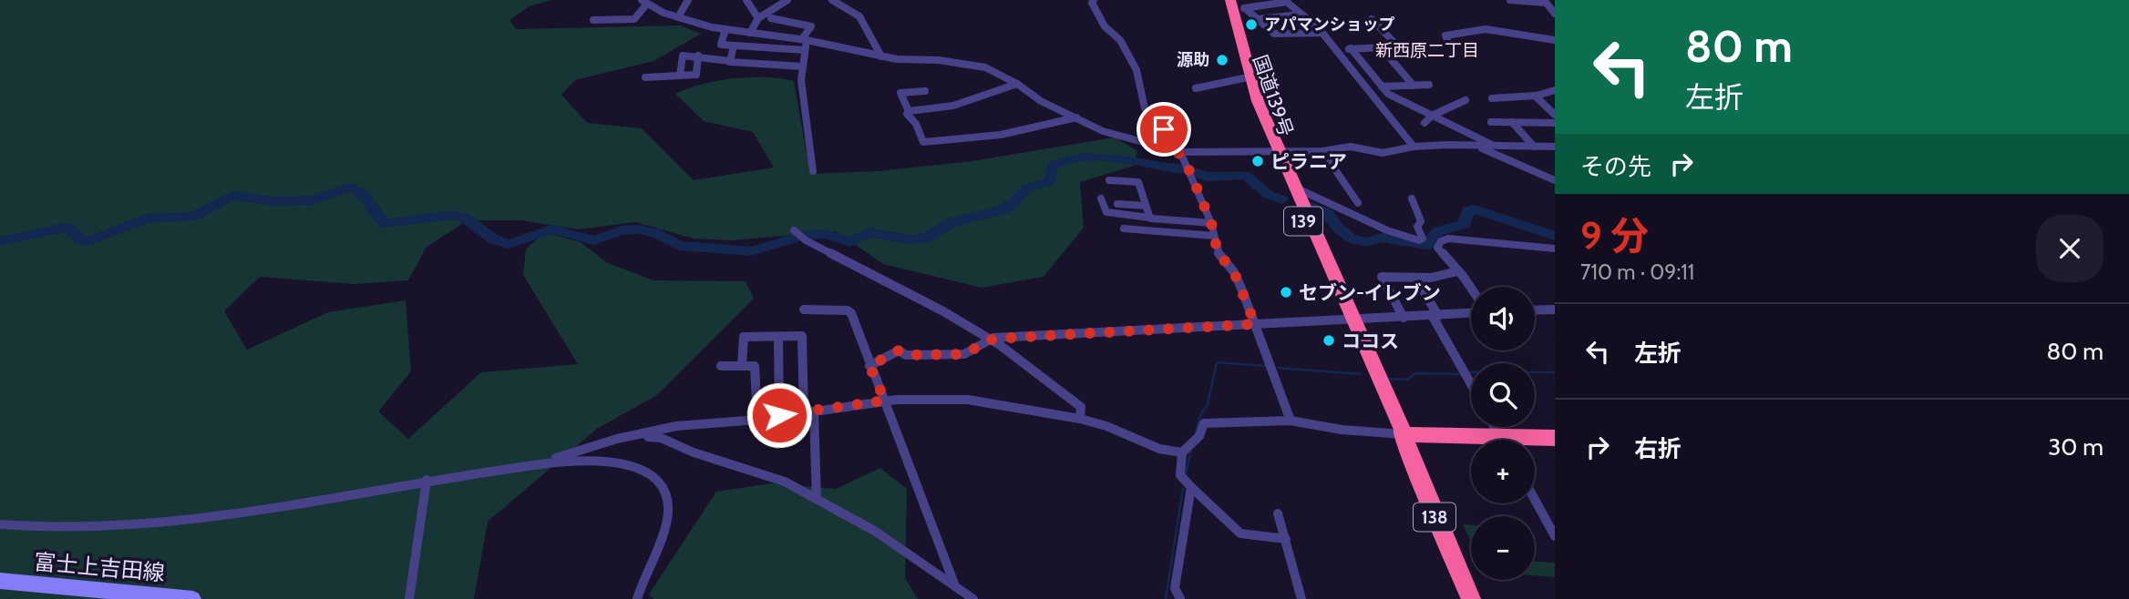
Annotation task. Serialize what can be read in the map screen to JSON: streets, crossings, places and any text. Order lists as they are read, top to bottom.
{
  "streets": {
    "highway": ["国道139号", "139", "138"],
    "main road": ["富士上吉田線"]
  },
  "crossings": [
    ["国道139号", "138"]
  ],
  "districts": ["新西原二丁目"],
  "places": [
    "アパマンショップ",
    "源助",
    "ピラニア",
    "セブン-イレブン",
    "ココス"
  ],
  "page": {
    "turn": ["80 m", "左折"],
    "then": "その先",
    "heading": ["9 分", "710 m · 09:11"],
    "map_buttons": ["+", "−"],
    "list": [
      {
        "name": "左折",
        "value": "80 m"
      },
      {
        "name": "右折",
        "value": "30 m"
      }
    ]
  }
}
